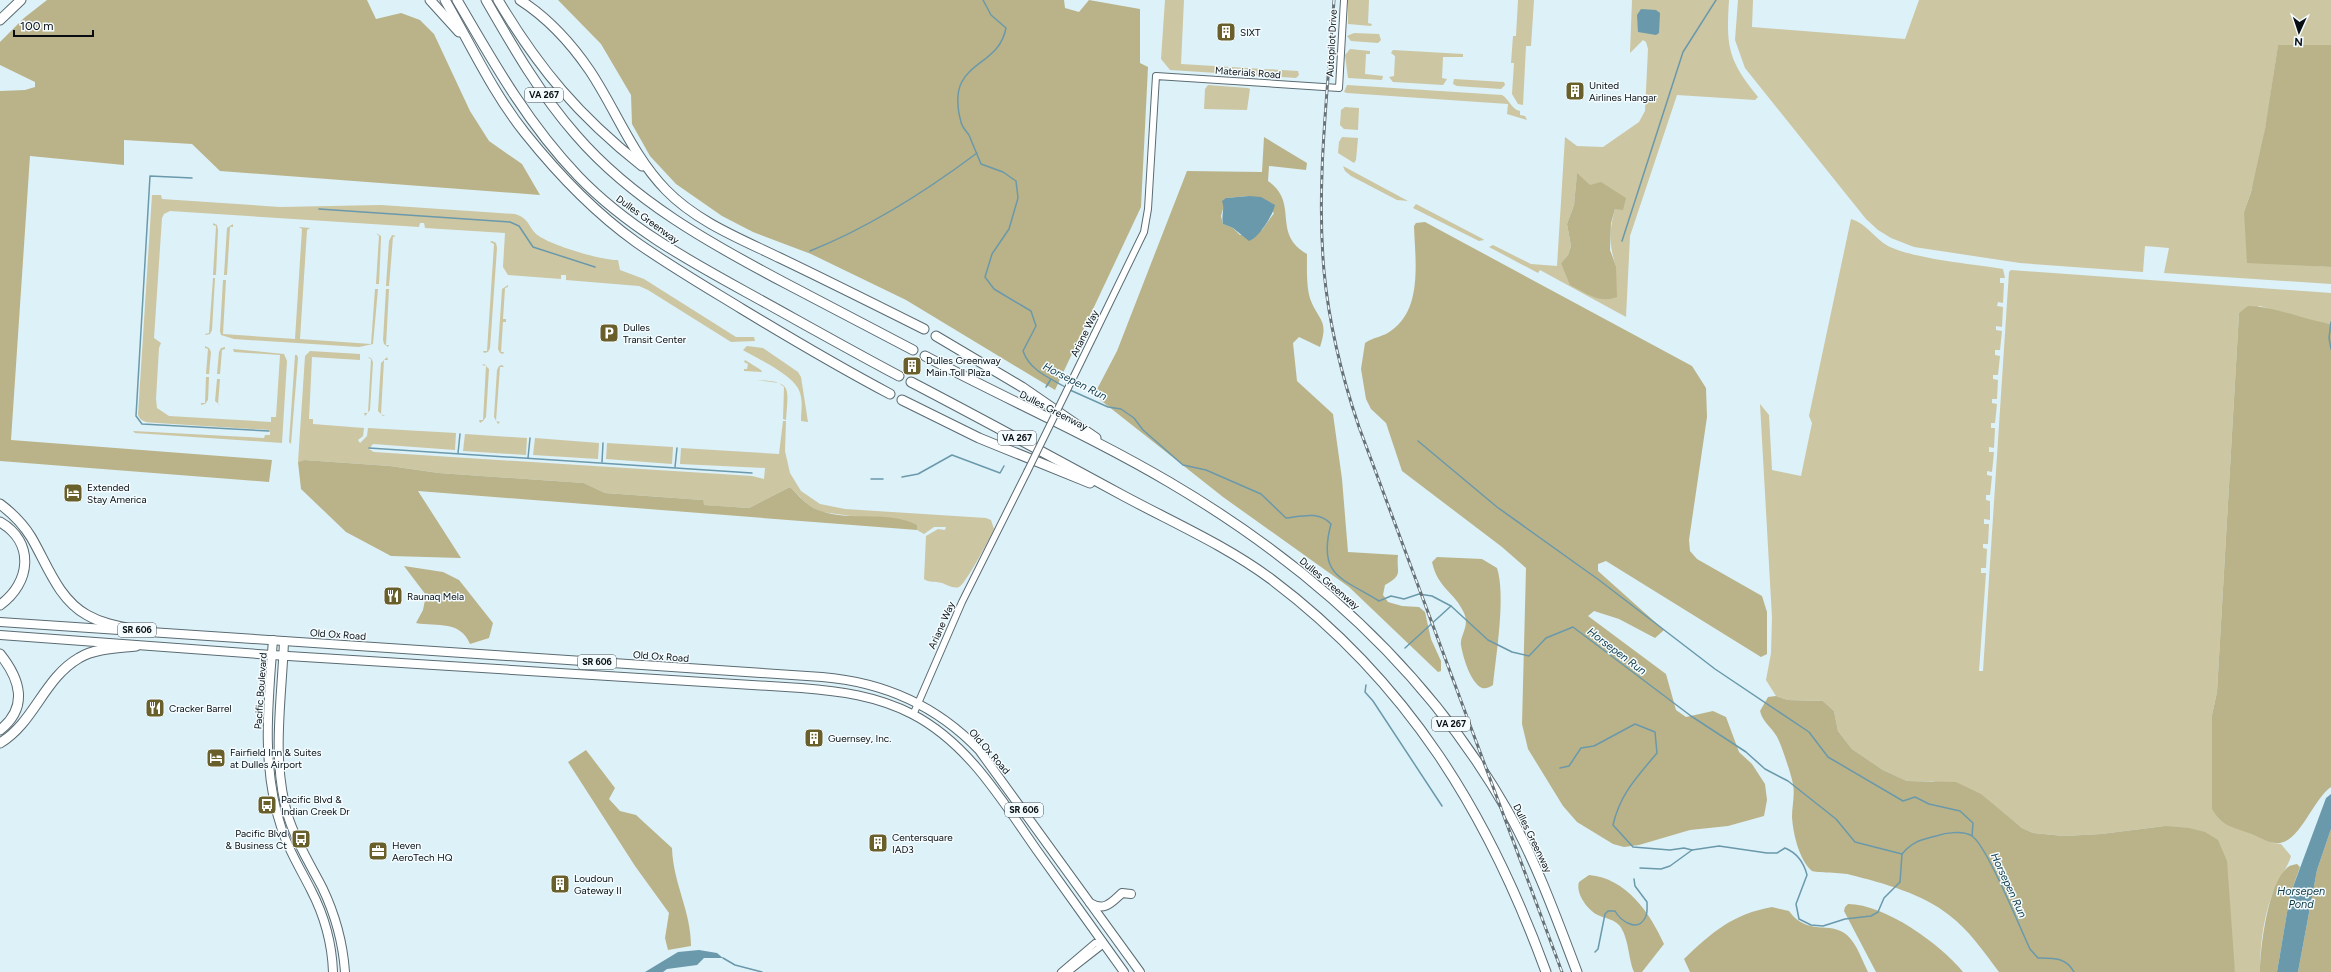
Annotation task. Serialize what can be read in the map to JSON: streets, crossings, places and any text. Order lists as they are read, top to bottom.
{
  "streets": {
    "highway": ["VA 267", "Dulles Greenway"],
    "main road": ["SR 606", "Old Ox Road", "Pacific Boulevard"],
    "street": ["Autopilot Drive", "Materials Road", "Ariane Way"]
  },
  "crossings": [
    ["Autopilot Drive", "Materials Road"],
    ["Materials Road", "Ariane Way"],
    ["Ariane Way", "Old Ox Road"],
    ["Old Ox Road", "Pacific Boulevard"]
  ],
  "water": ["Horsepen Run", "Horsepen Pond"],
  "places": {
    "building": [
      "SIXT",
      "United Airlines Hangar",
      "Dulles Greenway Main Toll Plaza",
      "Guernsey, Inc.",
      "Centersquare IAD3",
      "Loudoun Gateway II"
    ],
    "parking": ["Dulles Transit Center"],
    "hotel": ["Extended Stay America", "Fairfield Inn & Suites at Dulles Airport"],
    "restaurant": ["Raunaq Mela", "Cracker Barrel"],
    "bus stop": ["Pacific Blvd & Indian Creek Dr", "Pacific Blvd & Business Ct"],
    "office": ["Heven AeroTech HQ"]
  },
  "scale_bar": "100 m",
  "north": "bottom"
}
